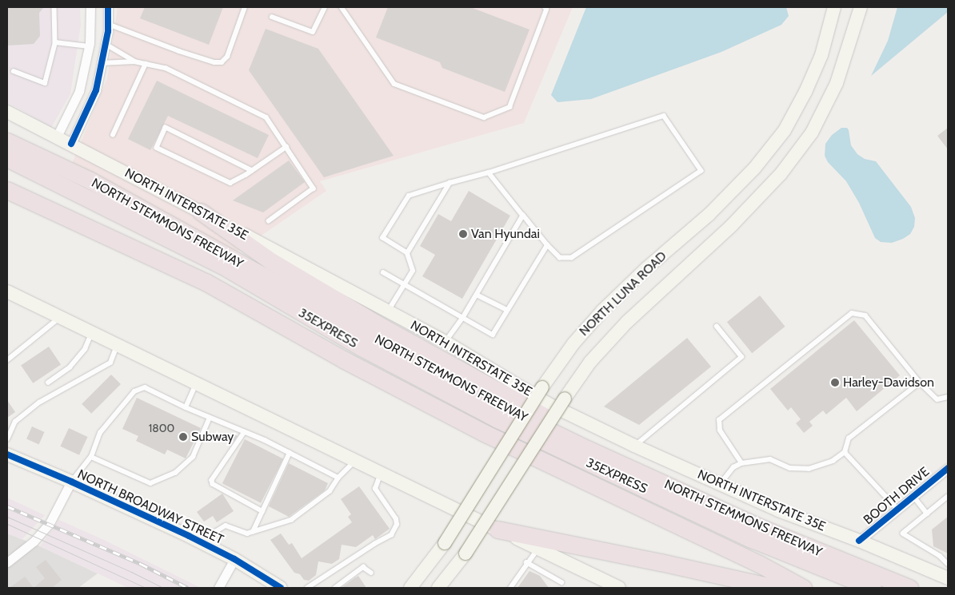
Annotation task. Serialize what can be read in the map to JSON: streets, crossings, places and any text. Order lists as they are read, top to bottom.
{
  "streets": {
    "highway": ["NORTH STEMMONS FREEWAY", "35EXPRESS"],
    "main road": ["NORTH INTERSTATE 35E", "NORTH LUNA ROAD", "NORTH BROADWAY STREET"],
    "street": ["BOOTH DRIVE"]
  },
  "crossings": [
    ["NORTH INTERSTATE 35E", "BOOTH DRIVE"]
  ],
  "places": ["Van Hyundai", "Harley-Davidson", "Subway"],
  "house_numbers": ["1800"]
}
